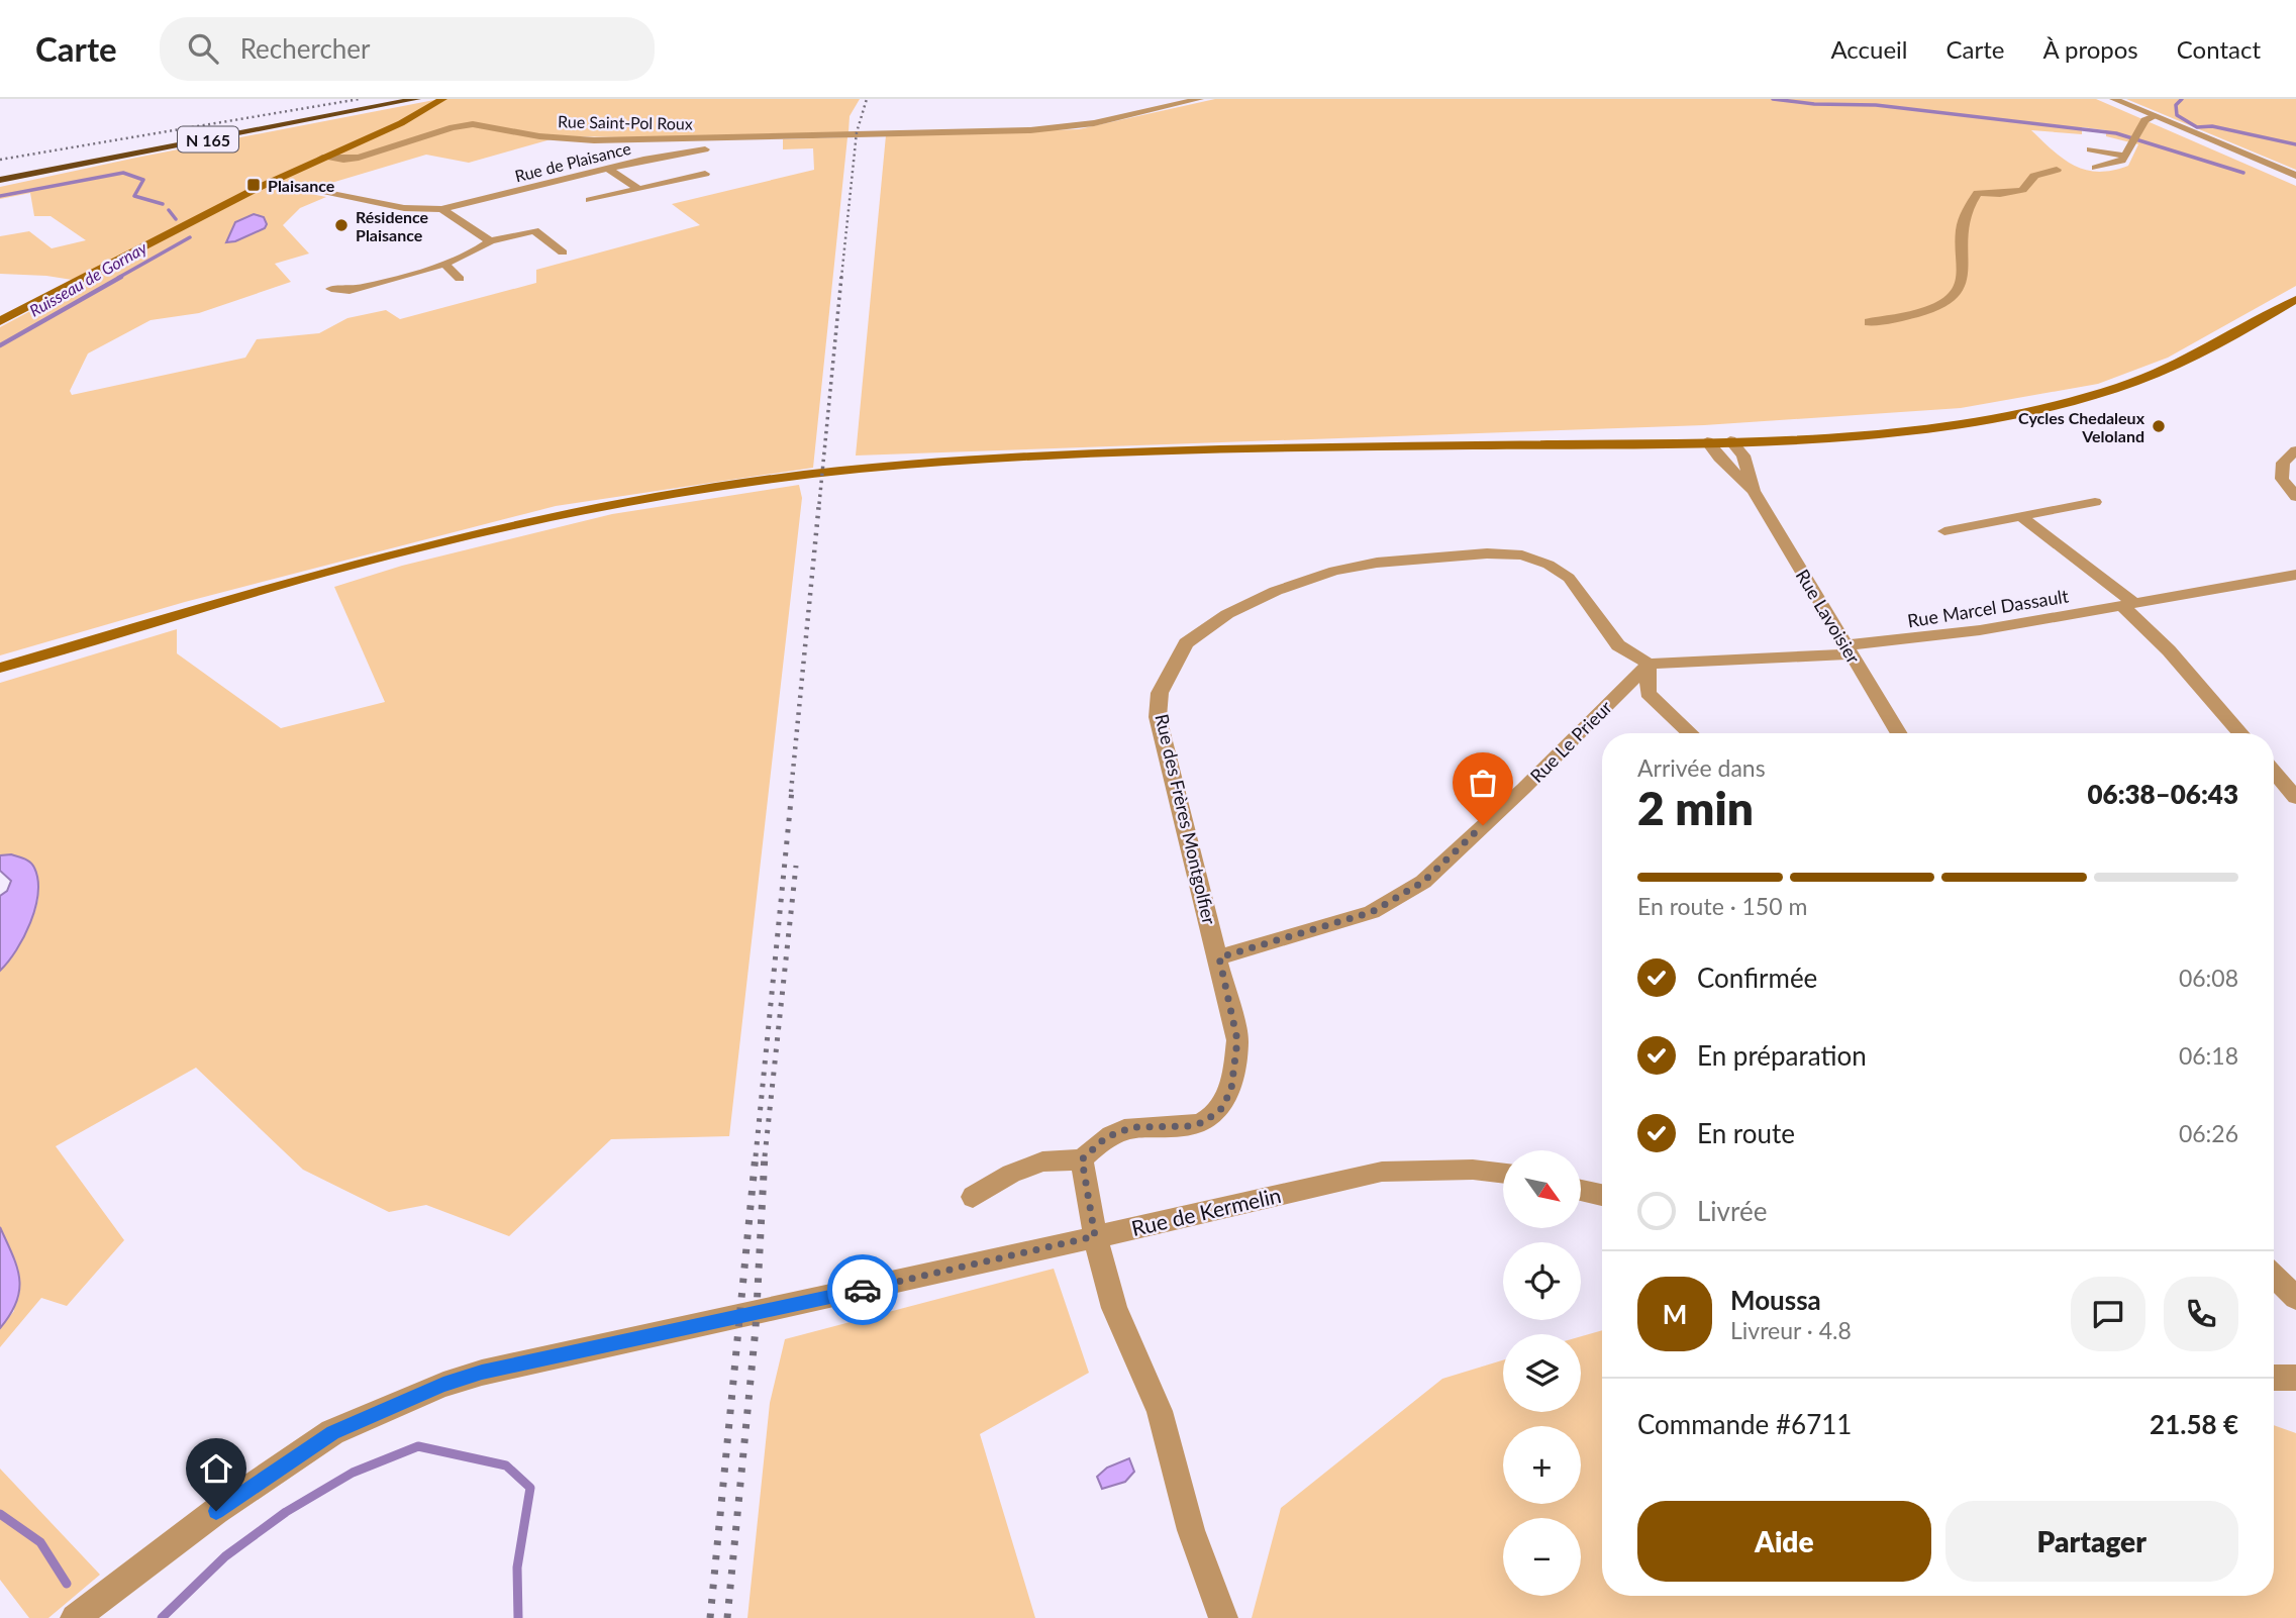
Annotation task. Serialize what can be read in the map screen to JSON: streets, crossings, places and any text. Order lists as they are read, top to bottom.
{
  "streets": {
    "highway": ["N 165"],
    "street": [
      "Rue Saint-Pol Roux",
      "Rue de Plaisance",
      "Rue Marcel Dassault",
      "Rue Lavoisier",
      "Rue Le Prieur",
      "Rue des Frères Montgolfier",
      "Rue de Kermelin"
    ]
  },
  "crossings": [
    ["Rue Saint-Pol Roux", "Rue de Plaisance"],
    ["Rue Marcel Dassault", "Rue Lavoisier"],
    ["Rue Le Prieur", "Rue des Frères Montgolfier"]
  ],
  "water": ["Ruisseau de Gornay"],
  "places": {
    "transit": ["Plaisance"],
    "other": ["Résidence Plaisance", "Cycles Chedaleux Veloland"]
  },
  "north": "bottom right",
  "page": {
    "header": "Carte",
    "search": "Rechercher",
    "nav": [
      "Accueil",
      "Carte",
      "À propos",
      "Contact"
    ],
    "heading": ["2 min", "Arrivée dans", "06:38–06:43"],
    "panel": [
      "Moussa",
      "Livreur · 4.8",
      "Commande #6711",
      "21.58 €"
    ],
    "bar": "En route · 150 m",
    "list": [
      ["Confirmée", "06:08"],
      ["En préparation", "06:18"],
      ["En route", "06:26"],
      "Livrée"
    ],
    "map_buttons": ["+", "−"],
    "round": "M",
    "buttons": ["Aide", "Partager"]
  }
}
